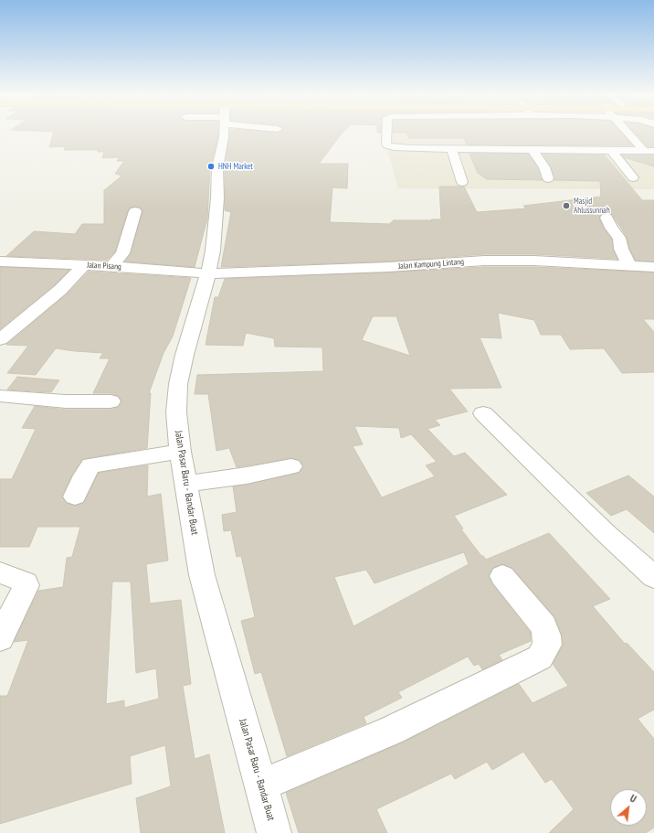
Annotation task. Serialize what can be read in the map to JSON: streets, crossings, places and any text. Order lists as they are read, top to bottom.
{
  "streets": {
    "street": ["Jalan Kampung Lintang", "Jalan Pisang", "Jalan Pasar Baru - Bandar Buat"]
  },
  "crossings": [
    ["Jalan Kampung Lintang", "Jalan Pisang"],
    ["Jalan Kampung Lintang", "Jalan Pasar Baru - Bandar Buat"],
    ["Jalan Pisang", "Jalan Pasar Baru - Bandar Buat"]
  ],
  "places": ["HNH Market", "Masjid Ahlussunnah"],
  "north": "top right"
}
